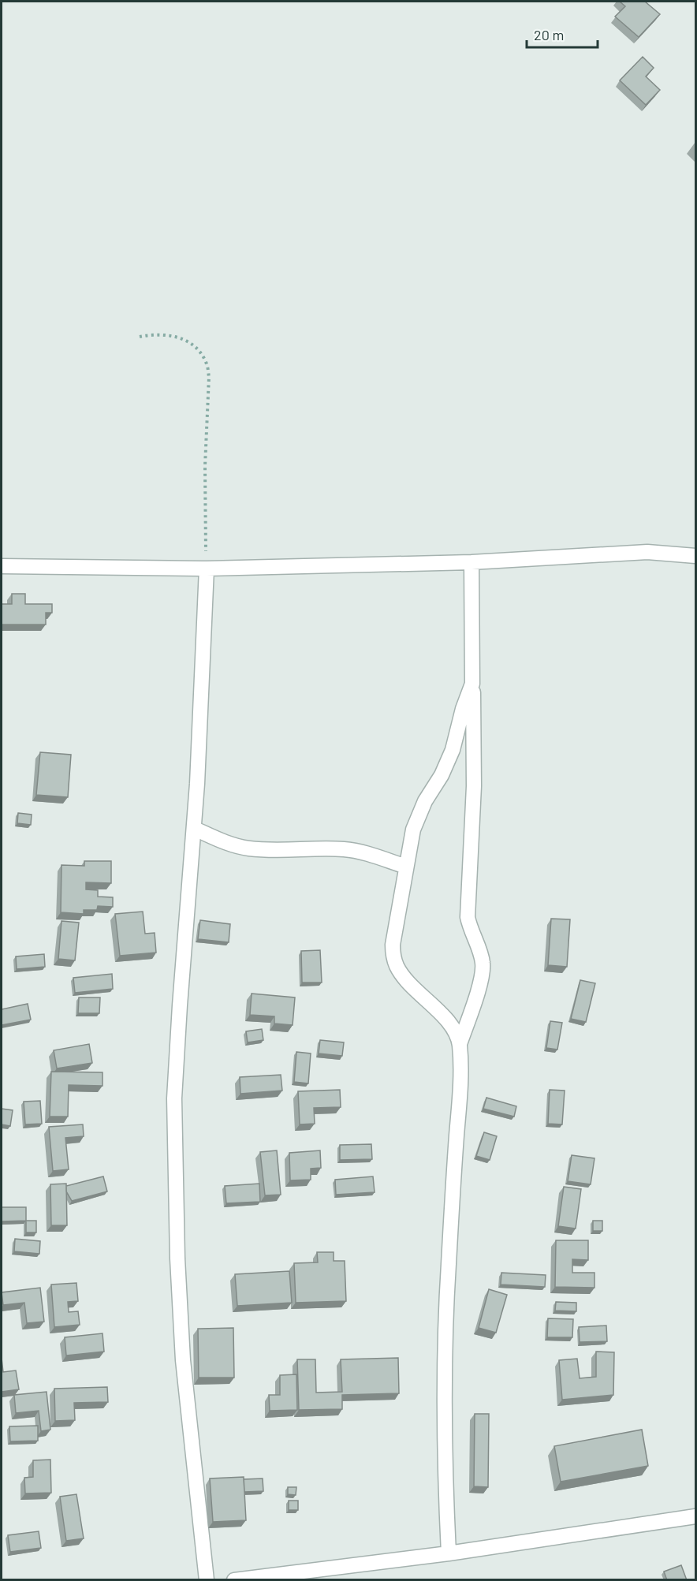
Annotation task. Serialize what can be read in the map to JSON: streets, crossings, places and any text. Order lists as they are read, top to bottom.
{
  "scale_bar": "20 m"
}
